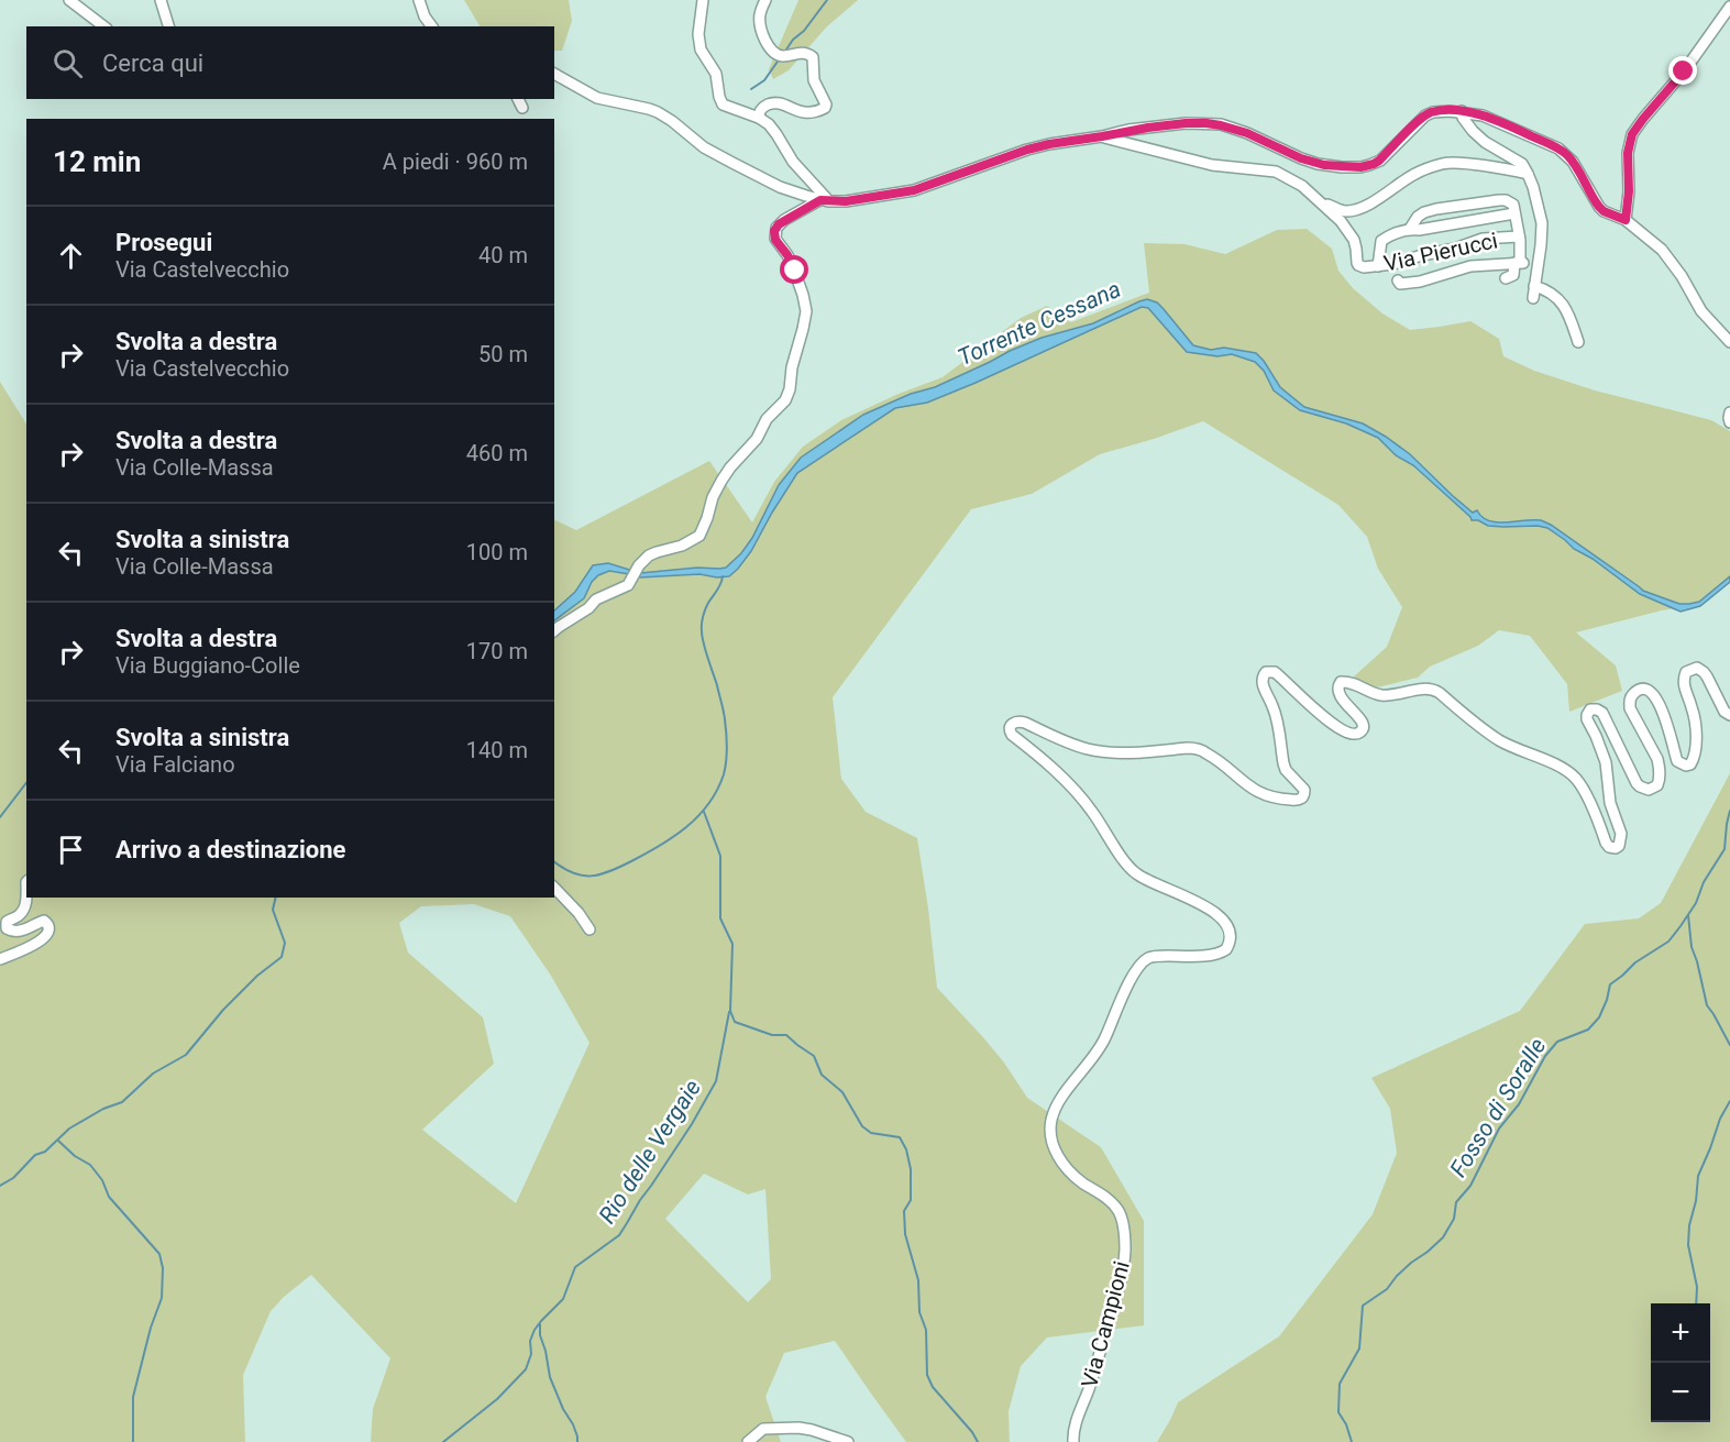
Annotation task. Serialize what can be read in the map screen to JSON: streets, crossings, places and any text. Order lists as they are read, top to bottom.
{
  "streets": {
    "street": ["Via Pierucci", "Via Campioni"]
  },
  "water": ["Torrente Cessana", "Fosso di Soralle", "Rio delle Vergaie"],
  "page": {
    "search": "Cerca qui",
    "heading": ["12 min", "A piedi · 960 m"],
    "list": [
      ["Prosegui", "Via Castelvecchio", "40 m"],
      ["Svolta a destra", "Via Castelvecchio", "50 m"],
      ["Svolta a destra", "Via Colle-Massa", "460 m"],
      ["Svolta a sinistra", "Via Colle-Massa", "100 m"],
      ["Svolta a destra", "Via Buggiano-Colle", "170 m"],
      ["Svolta a sinistra", "Via Falciano", "140 m"],
      "Arrivo a destinazione"
    ],
    "map_buttons": ["+", "−"]
  }
}
